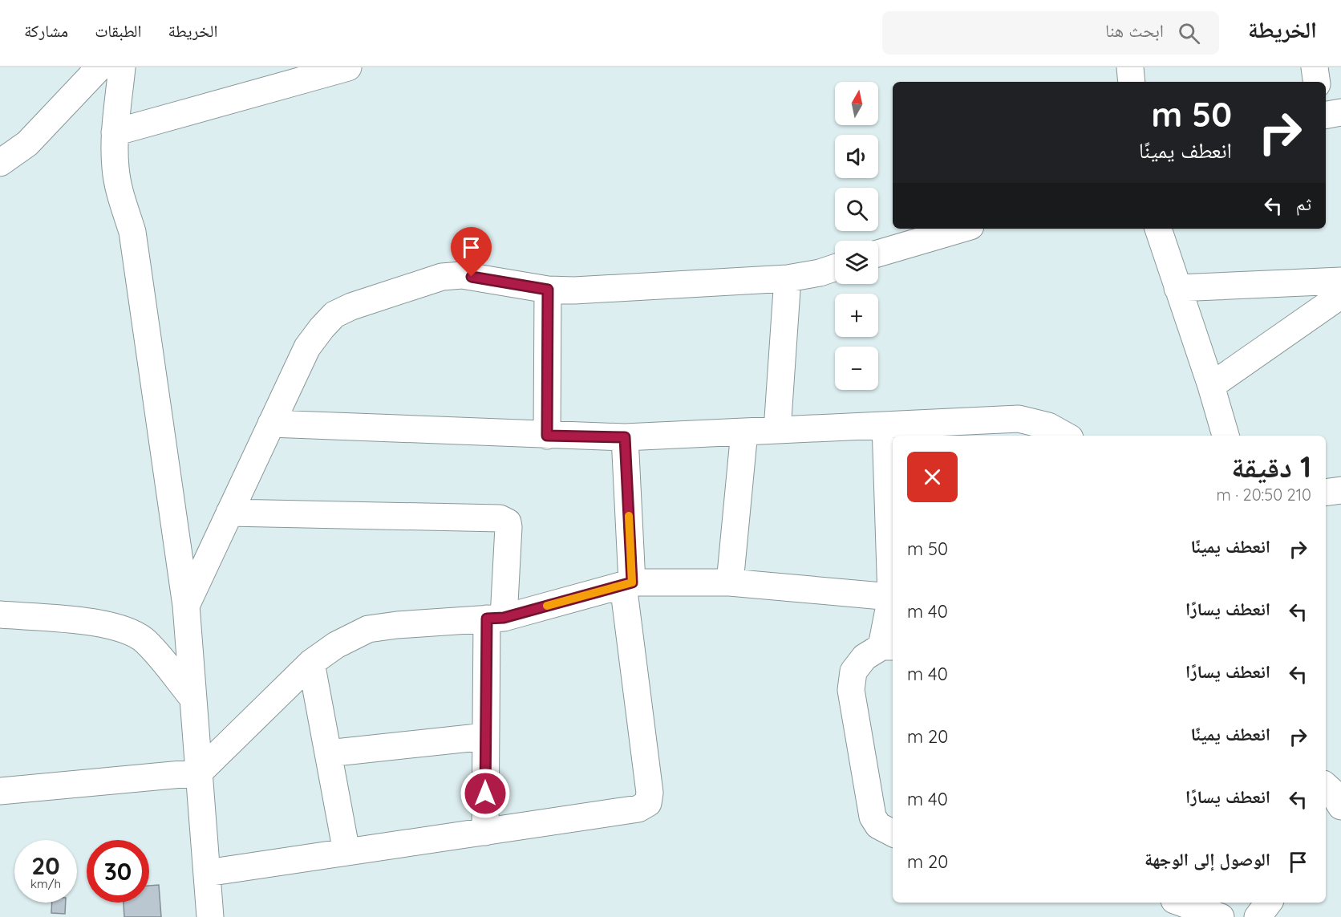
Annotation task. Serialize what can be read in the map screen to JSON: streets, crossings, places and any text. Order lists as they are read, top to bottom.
{
  "north": "top",
  "page": {
    "header": "الخريطة",
    "search": "ابحث هنا",
    "nav": ["الخريطة", "الطبقات", "مشاركة"],
    "map_buttons": ["+", "−"],
    "turn": ["50 m", "انعطف يمينًا"],
    "then": "ثم",
    "heading": ["1 دقيقة", "210 m · 20:50"],
    "list": [
      {
        "name": "انعطف يمينًا",
        "value": "50 m"
      },
      {
        "name": "انعطف يسارًا",
        "value": "40 m"
      },
      {
        "name": "انعطف يسارًا",
        "value": "40 m"
      },
      {
        "name": "انعطف يمينًا",
        "value": "20 m"
      },
      {
        "name": "انعطف يسارًا",
        "value": "40 m"
      },
      {
        "name": "الوصول إلى الوجهة",
        "value": "20 m"
      }
    ],
    "speed": "20 km/h",
    "limit": "30"
  }
}
